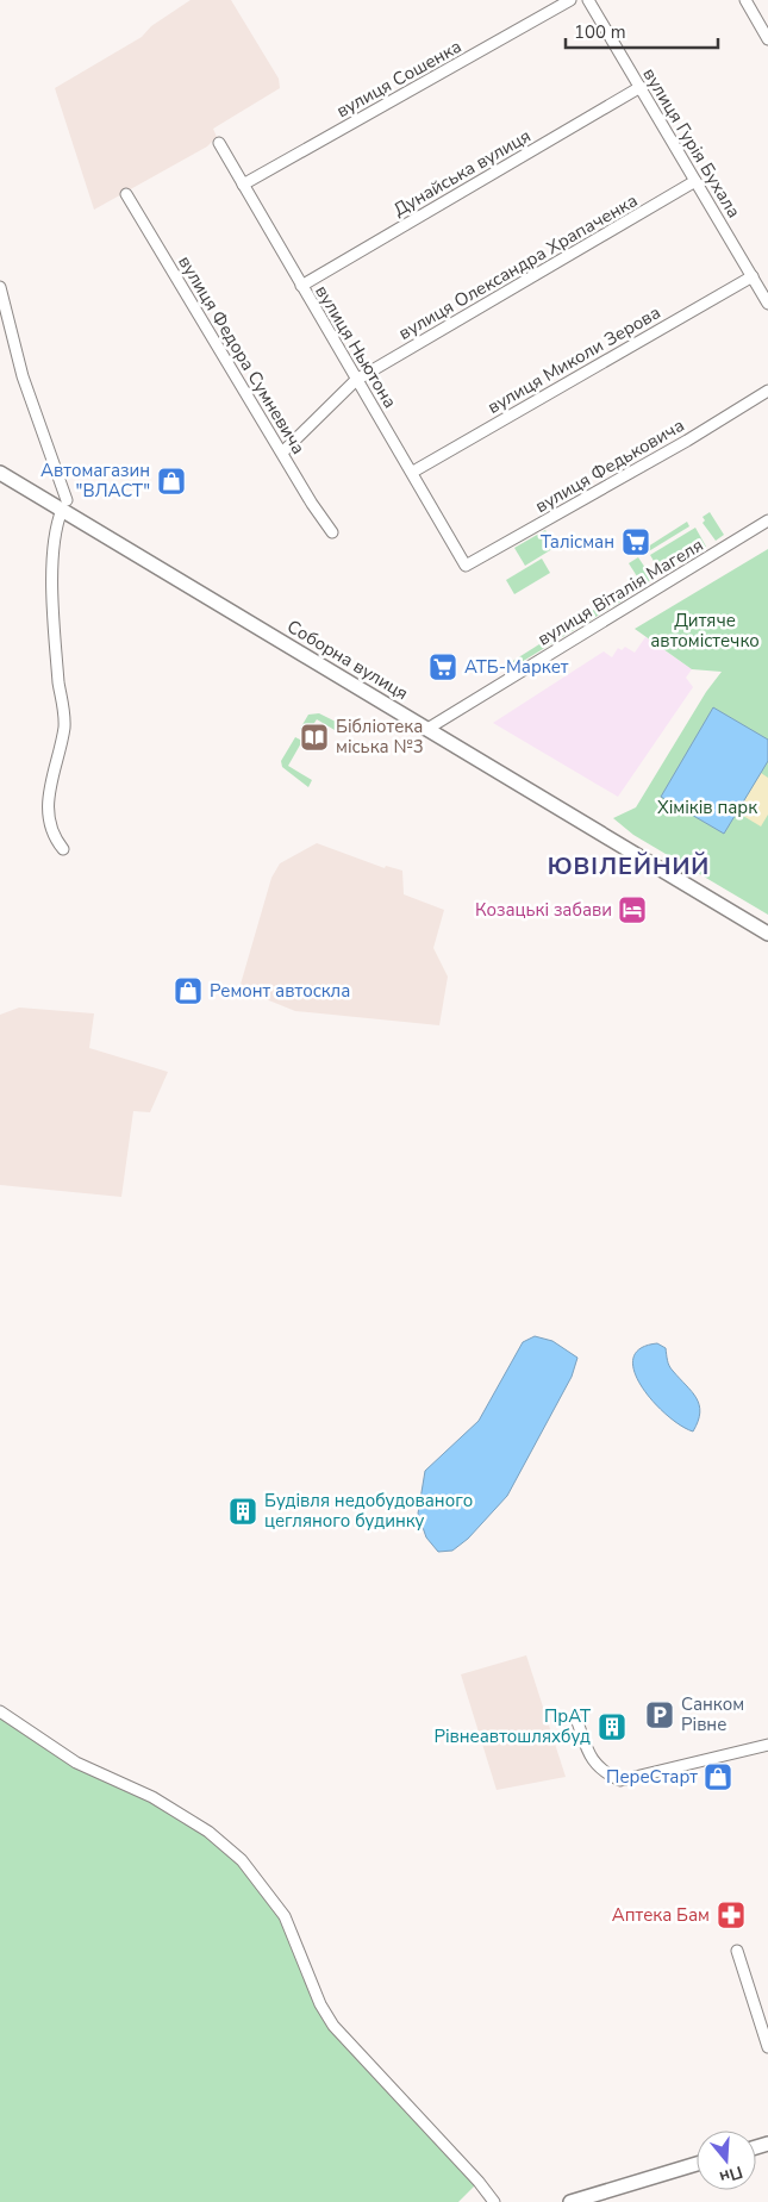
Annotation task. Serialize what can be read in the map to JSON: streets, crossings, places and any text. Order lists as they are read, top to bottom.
{
  "streets": {
    "main road": ["Соборна вулиця"],
    "street": [
      "вулиця Сошенка",
      "вулиця Гурія Бухала",
      "Дунайська вулиця",
      "вулиця Олександра Храпаченка",
      "вулиця Ньютона",
      "вулиця Федора Сумневича",
      "вулиця Миколи Зерова",
      "вулиця Федьковича",
      "вулиця Віталія Магеля"
    ]
  },
  "crossings": [
    ["вулиця Сошенка", "вулиця Ньютона"],
    ["вулиця Гурія Бухала", "Дунайська вулиця"],
    ["вулиця Гурія Бухала", "вулиця Олександра Храпаченка"],
    ["вулиця Гурія Бухала", "вулиця Миколи Зерова"],
    ["Дунайська вулиця", "вулиця Ньютона"],
    ["вулиця Олександра Храпаченка", "вулиця Ньютона"],
    ["вулиця Олександра Храпаченка", "вулиця Федора Сумневича"],
    ["вулиця Ньютона", "вулиця Миколи Зерова"],
    ["вулиця Ньютона", "вулиця Федьковича"],
    ["вулиця Віталія Магеля", "Соборна вулиця"]
  ],
  "districts": ["ЮВІЛЕЙНИЙ"],
  "parks": ["Дитяче автомістечко", "Хіміків парк"],
  "places": {
    "shop": ["Автомагазин \"ВЛАСТ\"", "Ремонт автоскла", "ПереСтарт"],
    "supermarket": ["Талісман", "АТБ-Маркет"],
    "library": ["Бібліотека міська №3"],
    "hotel": ["Козацькі забави"],
    "building": ["Будівля недобудованого цегляного будинку", "ПрАТ Рівнеавтошляхбуд"],
    "parking": ["Санком Рівне"],
    "pharmacy": ["Аптека Бам"]
  },
  "scale_bar": "100 m",
  "north": "bottom"
}
